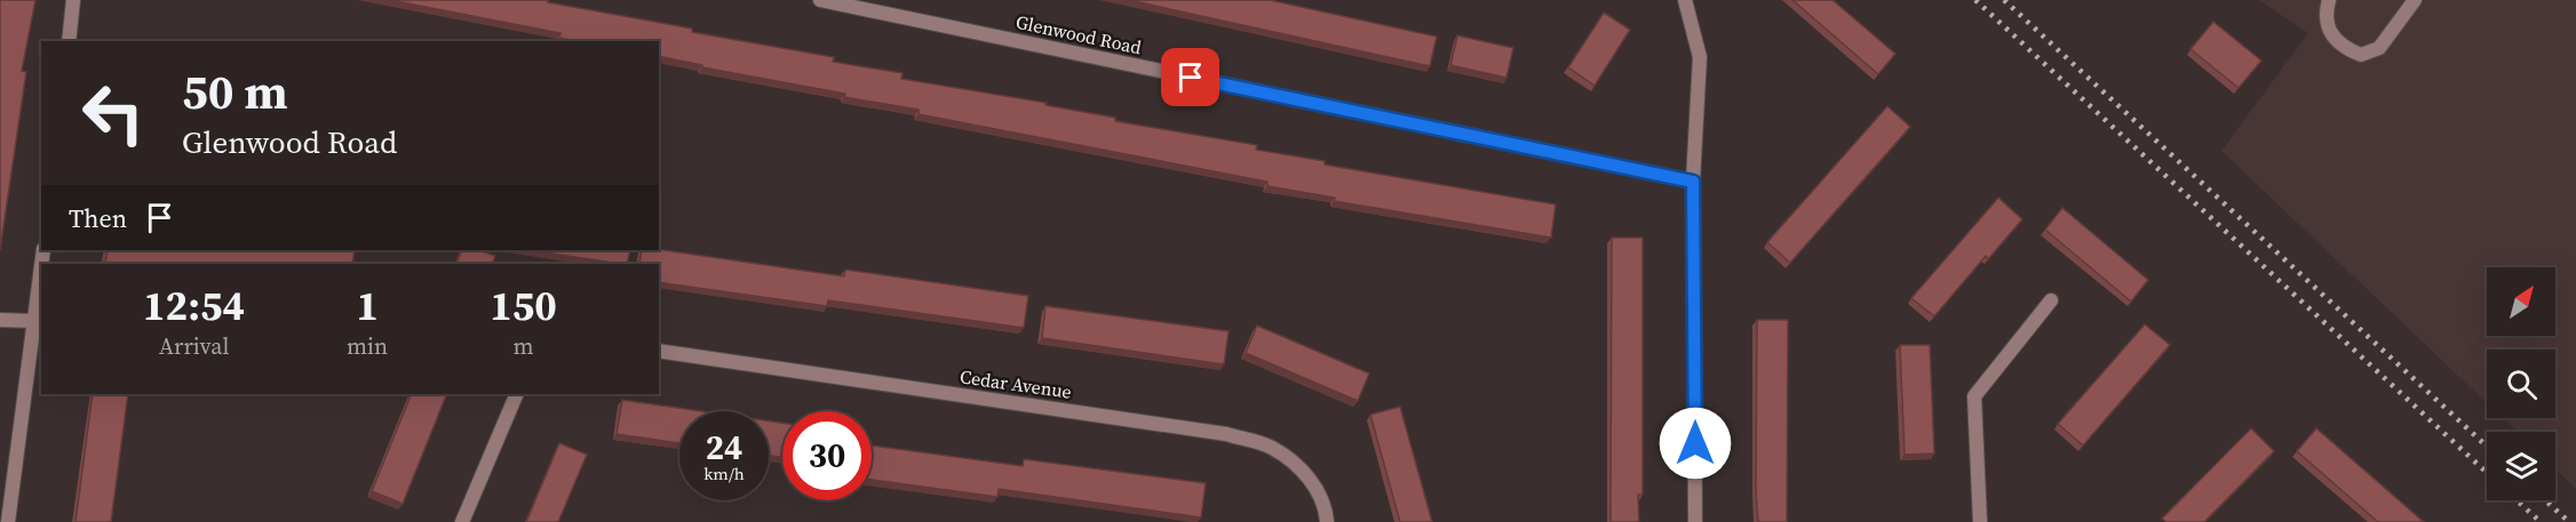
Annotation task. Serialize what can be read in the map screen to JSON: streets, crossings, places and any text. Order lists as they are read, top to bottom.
{
  "streets": {
    "street": ["Glenwood Road", "Cedar Avenue"]
  },
  "north": "top right",
  "page": {
    "turn": ["50 m", "Glenwood Road"],
    "then": "Then",
    "eta": [
      "12:54",
      "Arrival",
      "1",
      "min",
      "150",
      "m"
    ],
    "speed": "24 km/h",
    "limit": "30"
  }
}
